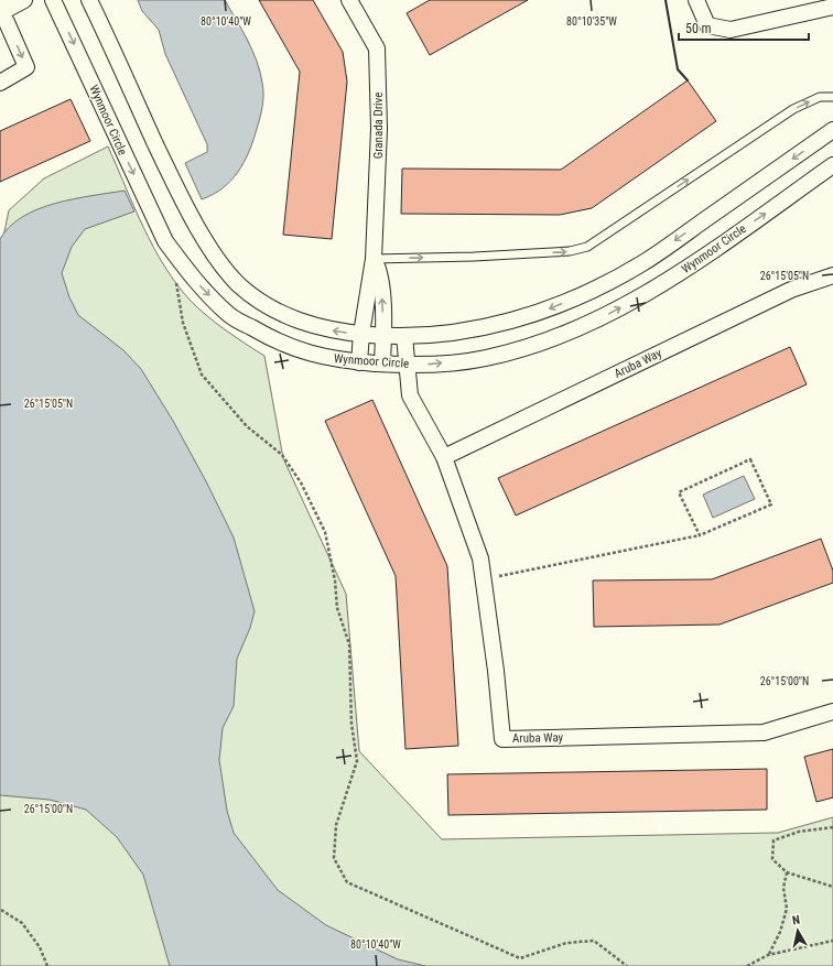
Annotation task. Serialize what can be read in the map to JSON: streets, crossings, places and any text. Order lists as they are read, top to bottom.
{
  "streets": {
    "street": ["Wynmoor Circle", "Granada Drive", "Aruba Way"]
  },
  "crossings": [
    ["Wynmoor Circle", "Granada Drive"],
    ["Wynmoor Circle", "Aruba Way"]
  ],
  "scale_bar": "50 m",
  "north": "top",
  "coordinates": [
    "80°10'40\"W",
    "80°10'35\"W",
    "26°15'05\"N",
    "26°15'00\"N"
  ]
}
